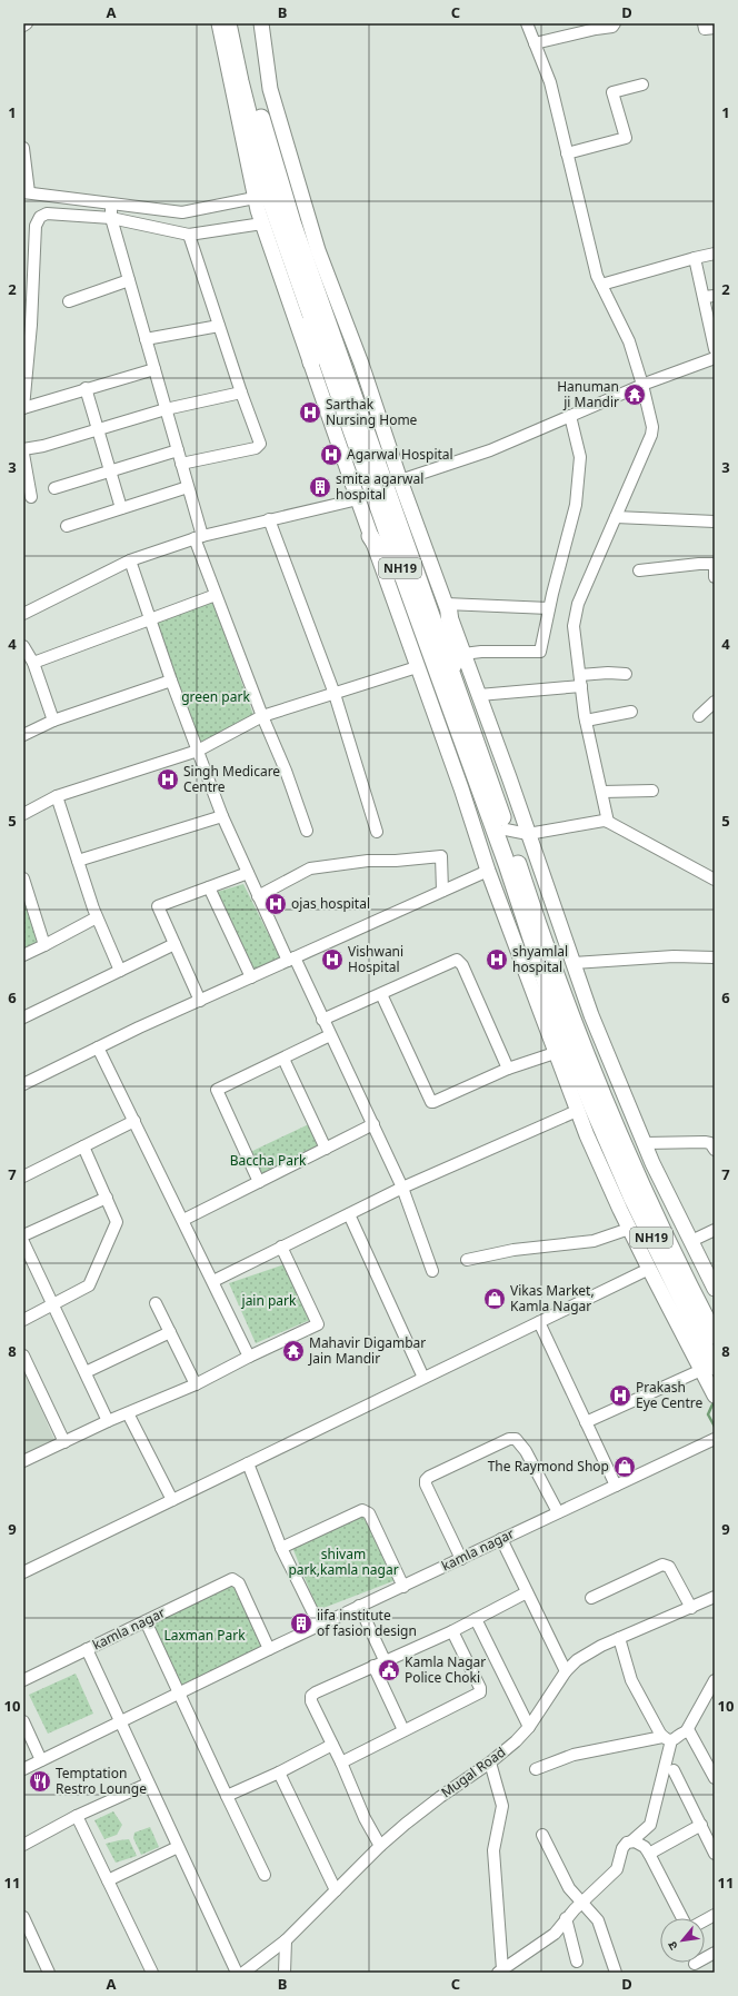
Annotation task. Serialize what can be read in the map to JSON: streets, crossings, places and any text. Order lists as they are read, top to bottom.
{
  "streets": {
    "highway": ["NH19"],
    "street": ["kamla nagar", "Mugal Road"]
  },
  "parks": [
    "green park",
    "Baccha Park",
    "jain park",
    "shivam park,kamla nagar",
    "Laxman Park"
  ],
  "places": {
    "temple": ["Hanuman ji Mandir", "Mahavir Digambar Jain Mandir"],
    "hospital": [
      "Sarthak Nursing Home",
      "Agarwal Hospital",
      "Singh Medicare Centre",
      "ojas hospital",
      "Vishwani Hospital",
      "shyamlal hospital",
      "Prakash Eye Centre"
    ],
    "building": ["smita agarwal hospital", "iifa institute of fasion design"],
    "shop": ["Vikas Market, Kamla Nagar", "The Raymond Shop"],
    "public building": ["Kamla Nagar Police Choki"],
    "restaurant": ["Temptation Restro Lounge"]
  },
  "north": "bottom left",
  "grid": {
    "columns": [
      "A",
      "B",
      "C",
      "D"
    ],
    "rows": [
      "1",
      "2",
      "3",
      "4",
      "5",
      "6",
      "7",
      "8",
      "9",
      "10",
      "11"
    ]
  }
}
